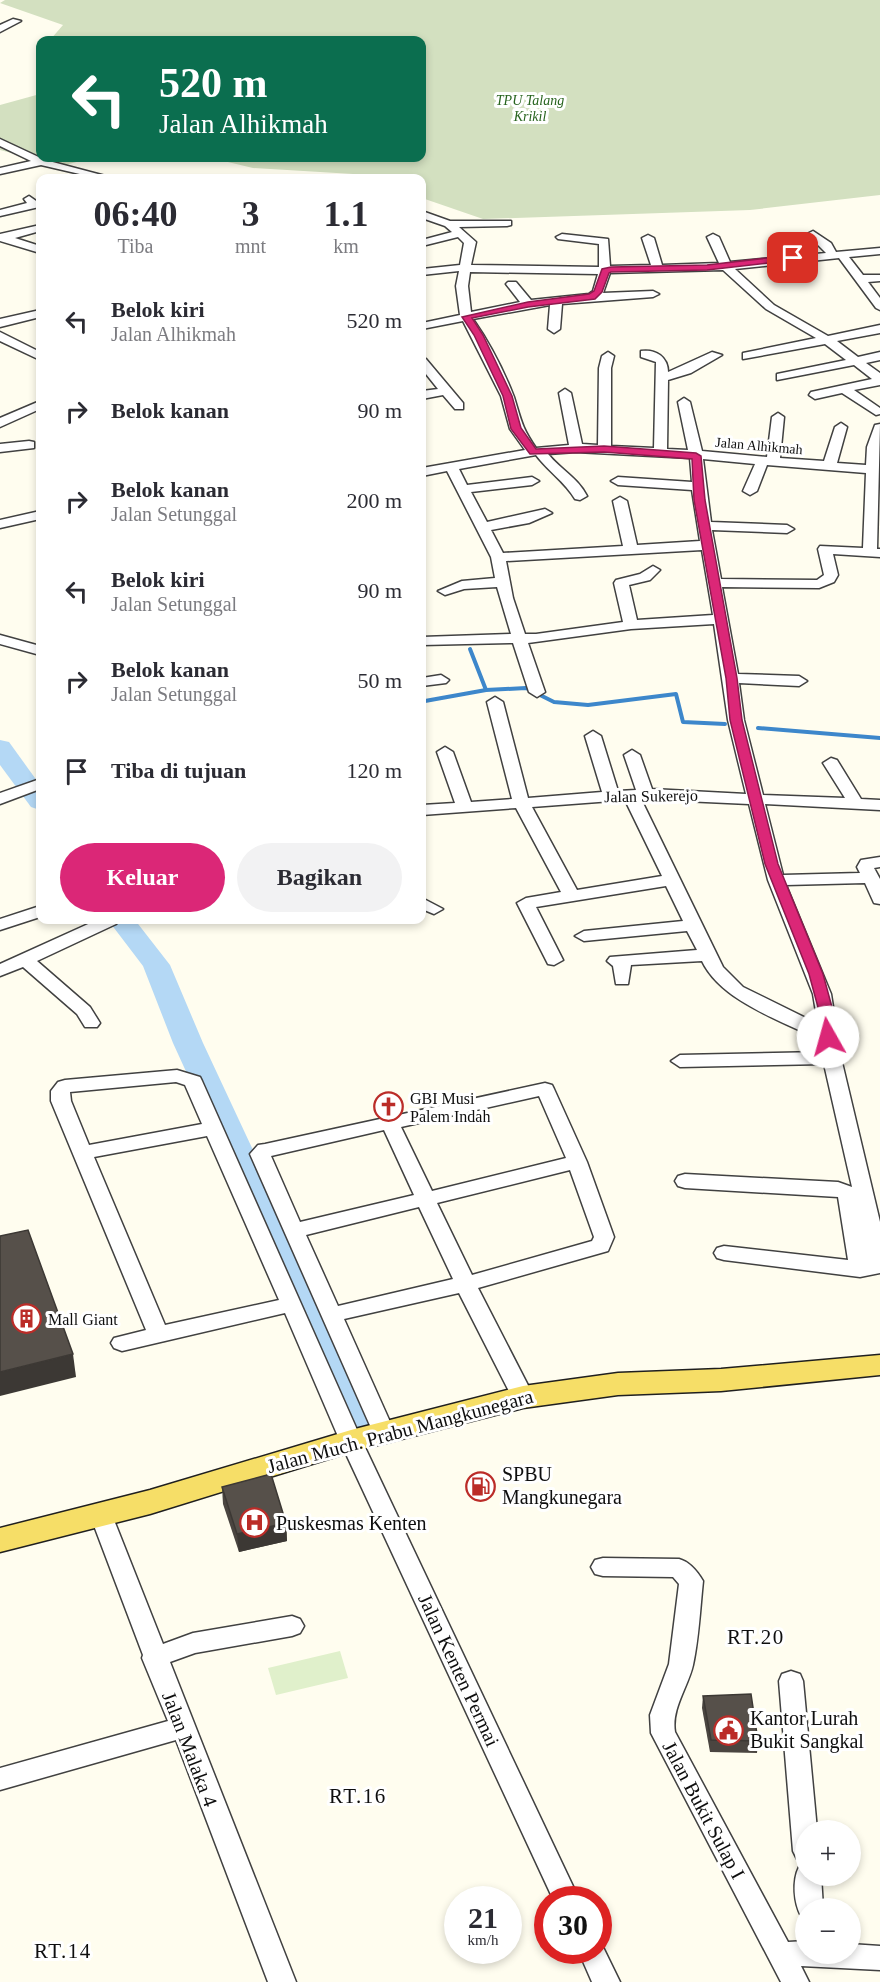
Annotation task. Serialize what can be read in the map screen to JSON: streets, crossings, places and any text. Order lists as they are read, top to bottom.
{
  "streets": {
    "main road": ["Jalan Much. Prabu Mangkunegara"],
    "street": [
      "Jalan Alhikmah",
      "Jalan Sukerejo",
      "Jalan Kenten Permai",
      "Jalan Malaka 4",
      "Jalan Bukit Sulap I"
    ]
  },
  "crossings": [
    ["Jalan Much. Prabu Mangkunegara", "Jalan Kenten Permai"],
    ["Jalan Much. Prabu Mangkunegara", "Jalan Malaka 4"]
  ],
  "districts": ["RT.20", "RT.16", "RT.14"],
  "parks": ["TPU Talang Krikil"],
  "places": {
    "church": ["GBI Musi Palem Indah"],
    "building": ["Mall Giant"],
    "fuel station": ["SPBU Mangkunegara"],
    "hospital": ["Puskesmas Kenten"],
    "public building": ["Kantor Lurah Bukit Sangkal"]
  },
  "page": {
    "turn": ["520 m", "Jalan Alhikmah"],
    "eta": [
      "06:40",
      "Tiba",
      "3",
      "mnt",
      "1.1",
      "km"
    ],
    "list": [
      {
        "name": "Belok kiri",
        "note": "Jalan Alhikmah",
        "value": "520 m"
      },
      {
        "name": "Belok kanan",
        "value": "90 m"
      },
      {
        "name": "Belok kanan",
        "note": "Jalan Setunggal",
        "value": "200 m"
      },
      {
        "name": "Belok kiri",
        "note": "Jalan Setunggal",
        "value": "90 m"
      },
      {
        "name": "Belok kanan",
        "note": "Jalan Setunggal",
        "value": "50 m"
      },
      {
        "name": "Tiba di tujuan",
        "value": "120 m"
      }
    ],
    "buttons": ["Keluar", "Bagikan"],
    "map_buttons": ["+", "−"],
    "speed": "21 km/h",
    "limit": "30"
  }
}
